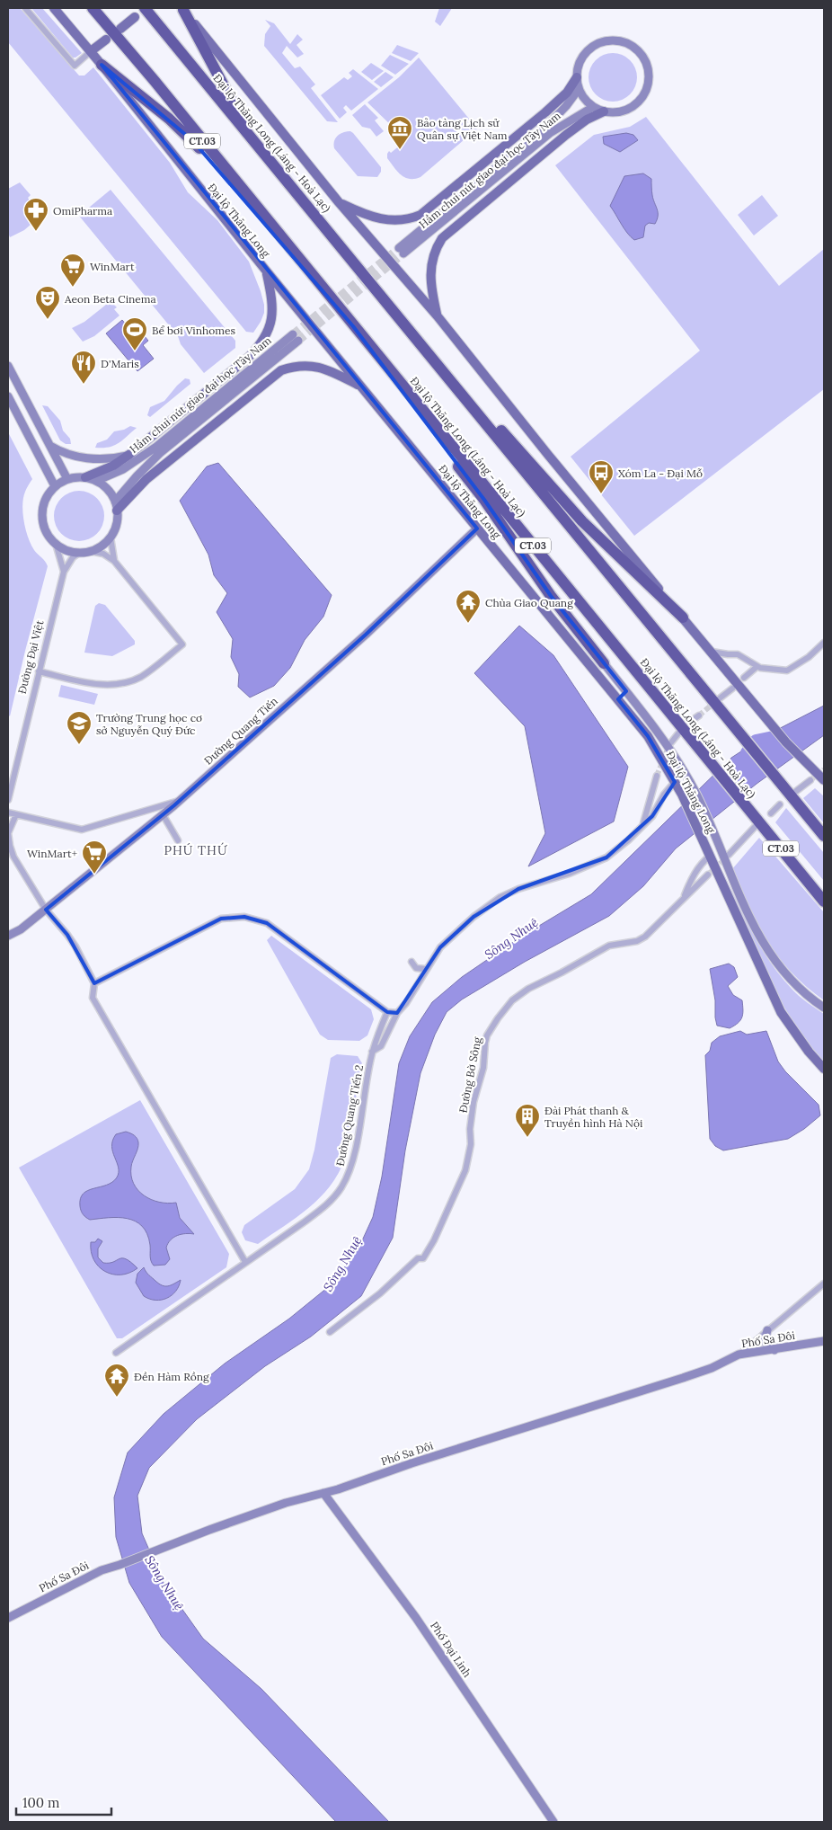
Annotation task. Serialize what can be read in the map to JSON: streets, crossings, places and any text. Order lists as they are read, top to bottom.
{
  "streets": {
    "highway": ["CT.03", "Đại lộ Thăng Long (Láng - Hoà Lạc)"],
    "main road": ["Đại lộ Thăng Long"],
    "street": [
      "Hầm chui nút giao đại học Tây Nam",
      "Đường Đại Việt",
      "Đường Quang Tiến",
      "Đường Bờ Sông",
      "Đường Quang Tiến 2",
      "Phố Sa Đôi",
      "Phố Đại Linh"
    ]
  },
  "crossings": [
    ["Hầm chui nút giao đại học Tây Nam", "Đường Đại Việt"],
    ["Đại lộ Thăng Long", "Đường Quang Tiến"],
    ["Đại lộ Thăng Long", "Đường Bờ Sông"],
    ["Đại lộ Thăng Long", "Đường Quang Tiến 2"],
    ["Phố Sa Đôi", "Phố Đại Linh"]
  ],
  "districts": ["PHÚ THỨ"],
  "water": ["Sông Nhuệ"],
  "places": {
    "museum": ["Bảo tàng Lịch sử Quân sự Việt Nam"],
    "pharmacy": ["OmiPharma"],
    "supermarket": ["WinMart", "WinMart+"],
    "theatre": ["Aeon Beta Cinema"],
    "sports": ["Bể bơi Vinhomes"],
    "restaurant": ["D'Maris"],
    "bus stop": ["Xóm La - Đại Mỗ"],
    "temple": ["Chùa Giao Quang", "Đền Hàm Rồng"],
    "school or university": ["Trường Trung học cơ sở Nguyễn Quý Đức"],
    "building": ["Đài Phát thanh & Truyền hình Hà Nội"]
  },
  "scale_bar": "100 m"
}
